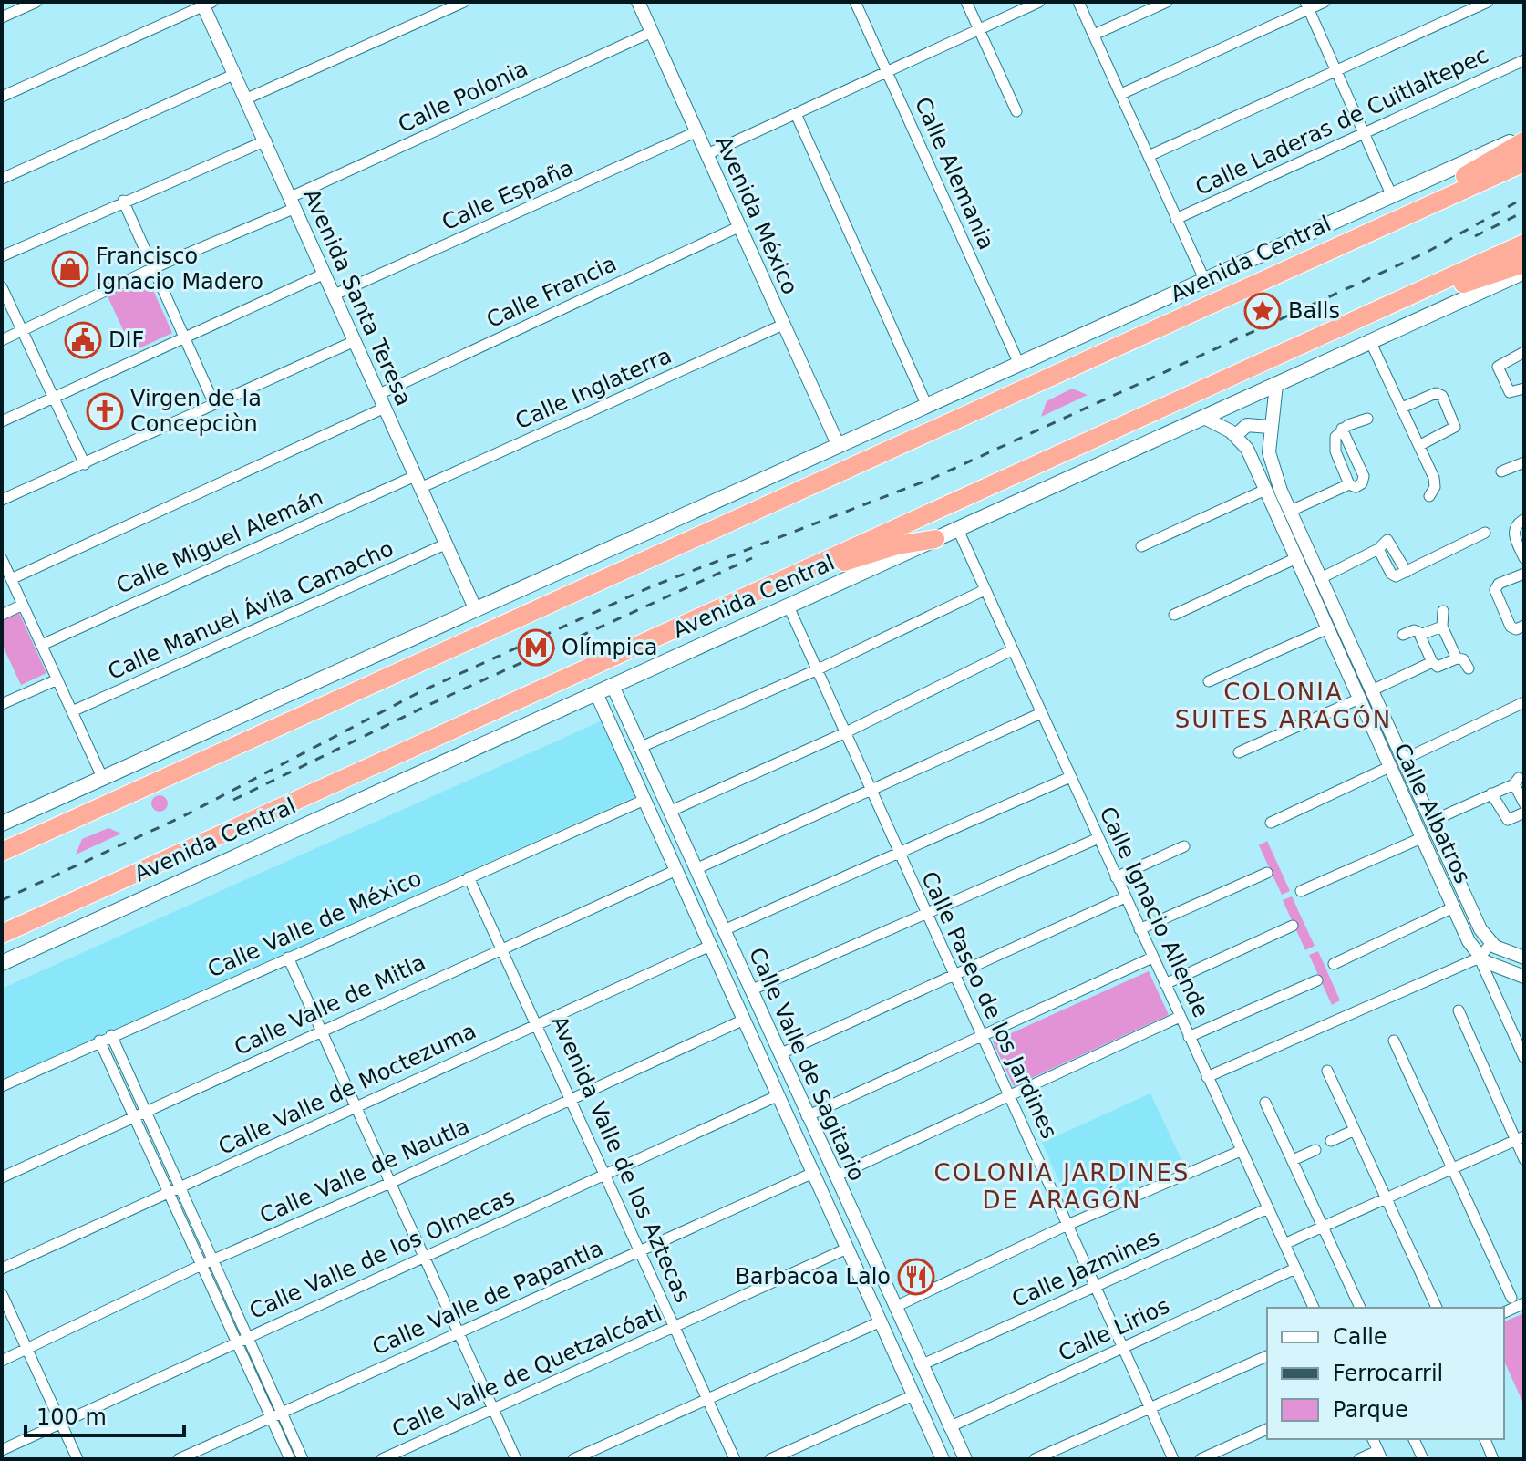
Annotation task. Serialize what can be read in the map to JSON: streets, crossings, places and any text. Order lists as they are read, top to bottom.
{
  "streets": {
    "highway": ["Avenida Central"],
    "street": [
      "Calle Polonia",
      "Calle Laderas de Cuitlaltepec",
      "Calle Alemania",
      "Calle España",
      "Avenida México",
      "Calle Francia",
      "Avenida Santa Teresa",
      "Calle Inglaterra",
      "Calle Miguel Alemán",
      "Calle Manuel Ávila Camacho",
      "Calle Albatros",
      "Calle Ignacio Allende",
      "Calle Valle de México",
      "Calle Valle de Mitla",
      "Calle Paseo de los Jardines",
      "Calle Valle de Sagitario",
      "Calle Valle de Moctezuma",
      "Avenida Valle de los Aztecas",
      "Calle Valle de Nautla",
      "Calle Valle de los Olmecas",
      "Calle Jazmines",
      "Calle Valle de Papantla",
      "Calle Lirios",
      "Calle Valle de Quetzalcóatl"
    ]
  },
  "crossings": [
    ["Calle Polonia", "Avenida México"],
    ["Calle Polonia", "Avenida Santa Teresa"],
    ["Calle Alemania", "Avenida Central"],
    ["Calle España", "Avenida México"],
    ["Calle España", "Avenida Santa Teresa"],
    ["Avenida México", "Avenida Central"],
    ["Avenida México", "Calle Francia"],
    ["Avenida México", "Calle Inglaterra"],
    ["Avenida Central", "Avenida Santa Teresa"],
    ["Avenida Central", "Calle Albatros"],
    ["Avenida Central", "Calle Ignacio Allende"],
    ["Avenida Central", "Calle Paseo de los Jardines"],
    ["Avenida Central", "Calle Valle de Sagitario"],
    ["Calle Francia", "Avenida Santa Teresa"],
    ["Avenida Santa Teresa", "Calle Inglaterra"],
    ["Avenida Santa Teresa", "Calle Miguel Alemán"],
    ["Avenida Santa Teresa", "Calle Manuel Ávila Camacho"],
    ["Calle Inglaterra", "Calle Miguel Alemán"],
    ["Calle Ignacio Allende", "Calle Jazmines"],
    ["Calle Ignacio Allende", "Calle Lirios"],
    ["Calle Valle de México", "Calle Valle de Sagitario"],
    ["Calle Valle de México", "Avenida Valle de los Aztecas"],
    ["Calle Valle de Mitla", "Calle Valle de Sagitario"],
    ["Calle Valle de Mitla", "Avenida Valle de los Aztecas"],
    ["Calle Paseo de los Jardines", "Calle Jazmines"],
    ["Calle Paseo de los Jardines", "Calle Lirios"],
    ["Calle Valle de Sagitario", "Calle Valle de Moctezuma"],
    ["Calle Valle de Sagitario", "Calle Valle de Nautla"],
    ["Calle Valle de Sagitario", "Calle Valle de los Olmecas"],
    ["Calle Valle de Sagitario", "Calle Jazmines"],
    ["Calle Valle de Sagitario", "Calle Valle de Papantla"],
    ["Calle Valle de Sagitario", "Calle Lirios"],
    ["Calle Valle de Sagitario", "Calle Valle de Quetzalcóatl"],
    ["Calle Valle de Moctezuma", "Avenida Valle de los Aztecas"],
    ["Avenida Valle de los Aztecas", "Calle Valle de Nautla"],
    ["Avenida Valle de los Aztecas", "Calle Valle de los Olmecas"],
    ["Avenida Valle de los Aztecas", "Calle Valle de Papantla"],
    ["Avenida Valle de los Aztecas", "Calle Valle de Quetzalcóatl"]
  ],
  "districts": ["COLONIA SUITES ARAGÓN", "COLONIA JARDINES DE ARAGÓN"],
  "places": {
    "shop": ["Francisco Ignacio Madero"],
    "place": ["Balls"],
    "public building": ["DIF"],
    "church": ["Virgen de la Concepciòn"],
    "metro station": ["Olímpica"],
    "restaurant": ["Barbacoa Lalo"]
  },
  "legend": ["Calle", "Ferrocarril", "Parque"],
  "scale_bar": "100 m"
}
